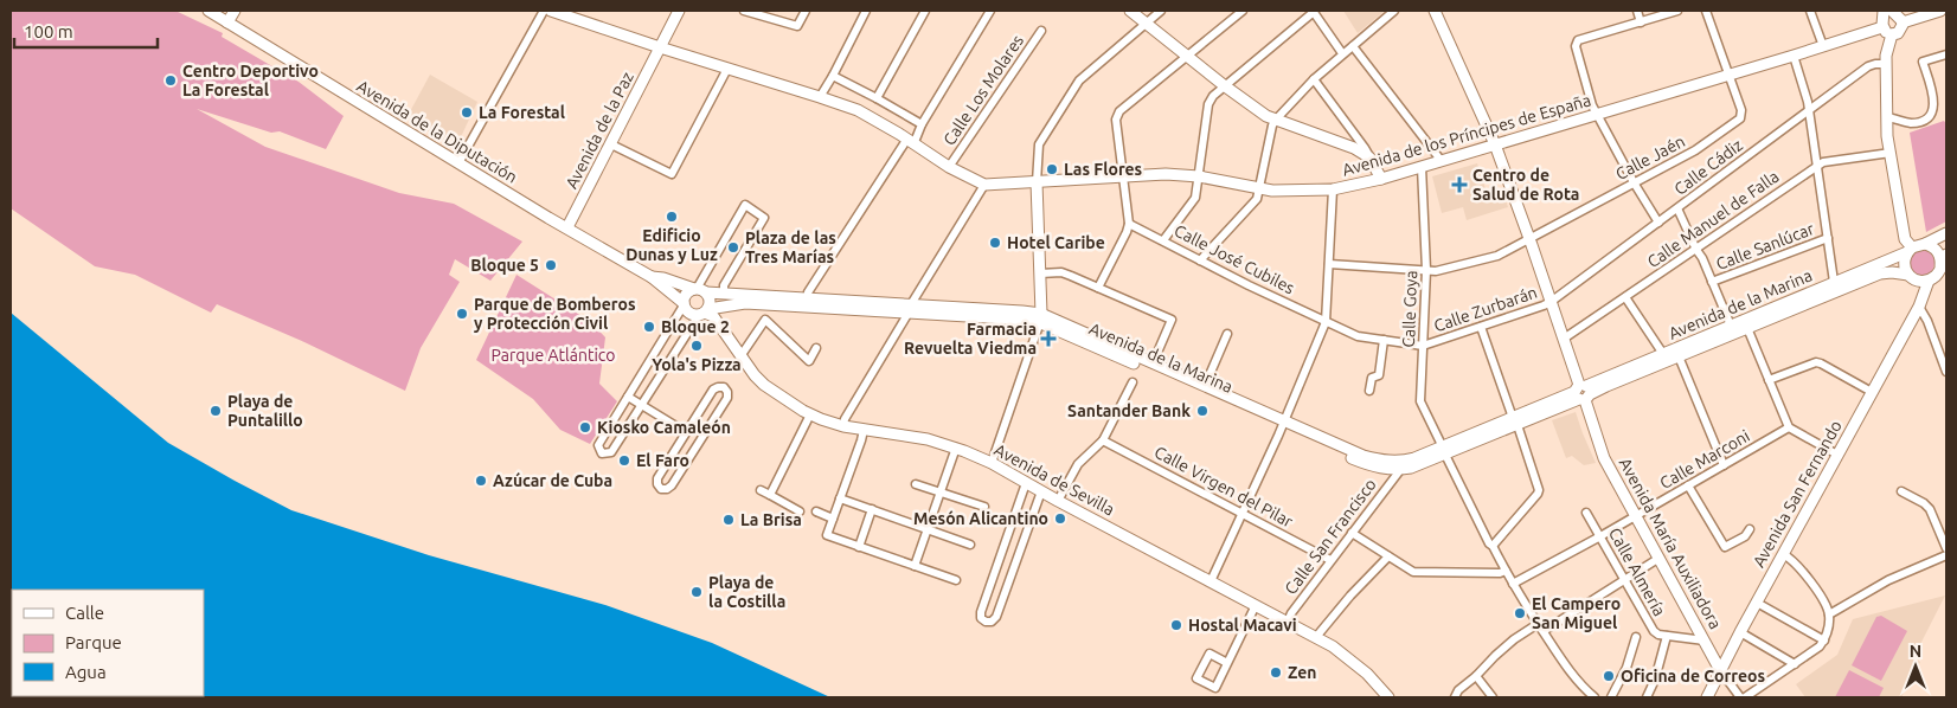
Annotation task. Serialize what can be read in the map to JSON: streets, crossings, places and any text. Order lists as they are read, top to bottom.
{
  "streets": {
    "street": [
      "Calle Los Molares",
      "Avenida de la Paz",
      "Avenida de la Diputación",
      "Avenida de los Príncipes de España",
      "Calle Jaén",
      "Calle Cádiz",
      "Calle Manuel de Falla",
      "Calle Sanlúcar",
      "Calle José Cubiles",
      "Avenida de la Marina",
      "Calle Goya",
      "Calle Zurbarán",
      "Calle Marconi",
      "Avenida de Sevilla",
      "Calle Virgen del Pilar",
      "Avenida San Fernando",
      "Calle San Francisco",
      "Avenida María Auxiliadora",
      "Calle Almería"
    ]
  },
  "crossings": [
    ["Avenida de la Paz", "Avenida de la Diputación"],
    ["Avenida de la Diputación", "Avenida de la Marina"],
    ["Avenida de la Diputación", "Avenida de Sevilla"],
    ["Avenida de los Príncipes de España", "Calle Jaén"],
    ["Avenida de los Príncipes de España", "Calle Goya"],
    ["Avenida de los Príncipes de España", "Avenida María Auxiliadora"],
    ["Calle Jaén", "Calle Goya"],
    ["Calle Jaén", "Avenida María Auxiliadora"],
    ["Calle Cádiz", "Calle Zurbarán"],
    ["Calle Cádiz", "Avenida María Auxiliadora"],
    ["Calle Manuel de Falla", "Avenida María Auxiliadora"],
    ["Calle José Cubiles", "Calle Zurbarán"],
    ["Avenida de la Marina", "Calle Goya"],
    ["Avenida de la Marina", "Avenida de Sevilla"],
    ["Avenida de la Marina", "Avenida San Fernando"],
    ["Avenida de la Marina", "Calle San Francisco"],
    ["Avenida de la Marina", "Avenida María Auxiliadora"],
    ["Calle Goya", "Calle Zurbarán"],
    ["Calle Goya", "Calle Marconi"],
    ["Calle Zurbarán", "Avenida María Auxiliadora"],
    ["Calle Marconi", "Avenida María Auxiliadora"],
    ["Calle Marconi", "Calle Almería"],
    ["Avenida de Sevilla", "Calle San Francisco"],
    ["Calle Virgen del Pilar", "Calle San Francisco"],
    ["Avenida San Fernando", "Avenida María Auxiliadora"],
    ["Avenida María Auxiliadora", "Calle Almería"]
  ],
  "parks": ["Parque Atlántico"],
  "places": {
    "other": [
      "Centro Deportivo La Forestal",
      "La Forestal",
      "Las Flores",
      "Edificio Dunas y Luz",
      "Hotel Caribe",
      "Plaza de las Tres Marías",
      "Bloque 5",
      "Parque de Bomberos y Protección Civil",
      "Bloque 2",
      "Yola's Pizza",
      "Playa de Puntalillo",
      "Santander Bank",
      "Kiosko Camaleón",
      "El Faro",
      "Azúcar de Cuba",
      "Mesón Alicantino",
      "La Brisa",
      "Playa de la Costilla",
      "El Campero San Miguel",
      "Hostal Macavi",
      "Zen",
      "Oficina de Correos"
    ],
    "health": ["Centro de Salud de Rota", "Farmacia Revuelta Viedma"]
  },
  "legend": ["Calle", "Parque", "Agua"],
  "scale_bar": "100 m",
  "north": "top"
}
